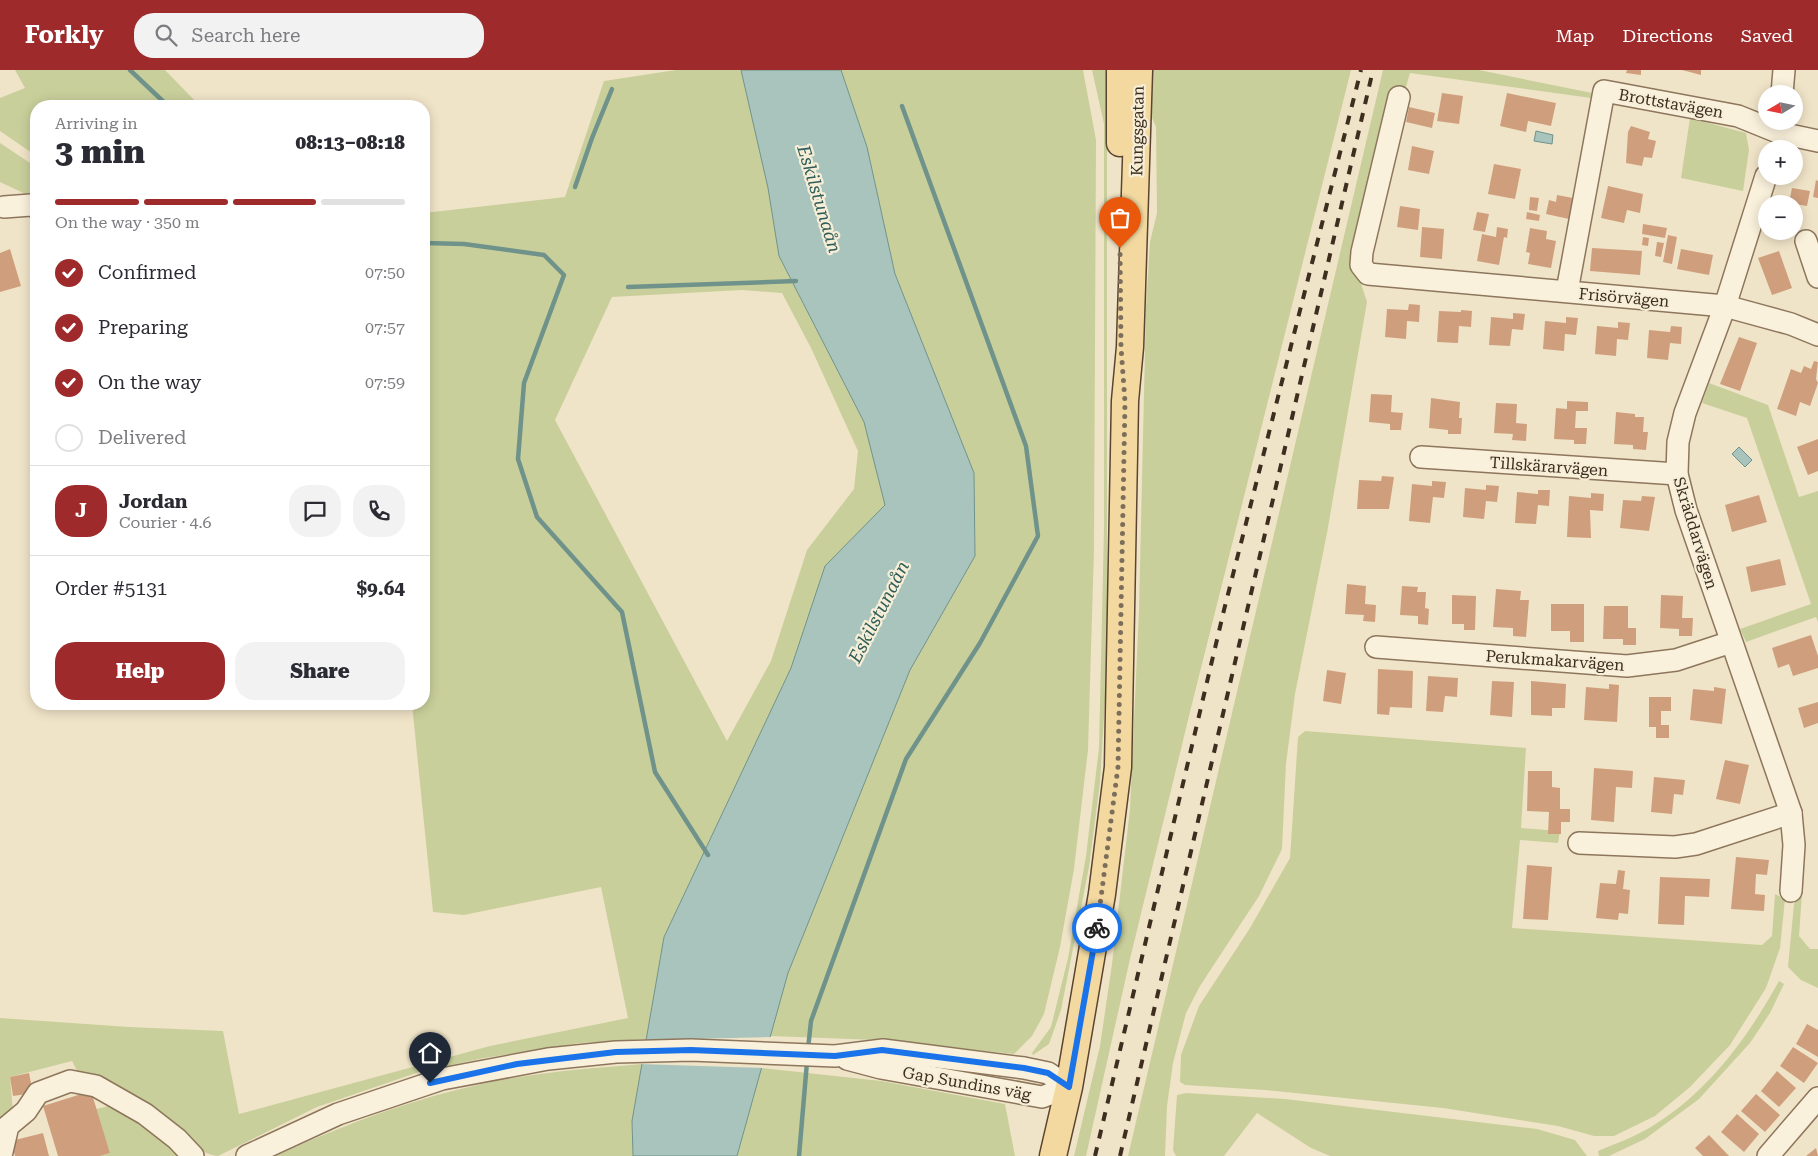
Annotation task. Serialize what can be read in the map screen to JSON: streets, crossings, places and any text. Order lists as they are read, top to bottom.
{
  "streets": {
    "main road": ["Kungsgatan"],
    "street": [
      "Brottstavägen",
      "Frisörvägen",
      "Tillskärarvägen",
      "Skräddarvägen",
      "Perukmakarvägen",
      "Gap Sundins väg"
    ]
  },
  "crossings": [
    ["Brottstavägen", "Frisörvägen"],
    ["Kungsgatan", "Gap Sundins väg"],
    ["Frisörvägen", "Skräddarvägen"],
    ["Tillskärarvägen", "Skräddarvägen"],
    ["Skräddarvägen", "Perukmakarvägen"]
  ],
  "water": ["Eskilstunaån"],
  "north": "left",
  "page": {
    "header": "Forkly",
    "search": "Search here",
    "nav": ["Map", "Directions", "Saved"],
    "map_buttons": ["+", "−"],
    "heading": ["3 min", "Arriving in", "08:13–08:18"],
    "panel": [
      "Jordan",
      "Courier · 4.6",
      "Order #5131",
      "$9.64"
    ],
    "bar": "On the way · 350 m",
    "list": [
      ["Confirmed", "07:50"],
      ["Preparing", "07:57"],
      ["On the way", "07:59"],
      "Delivered"
    ],
    "round": "J",
    "buttons": ["Help", "Share"]
  }
}
